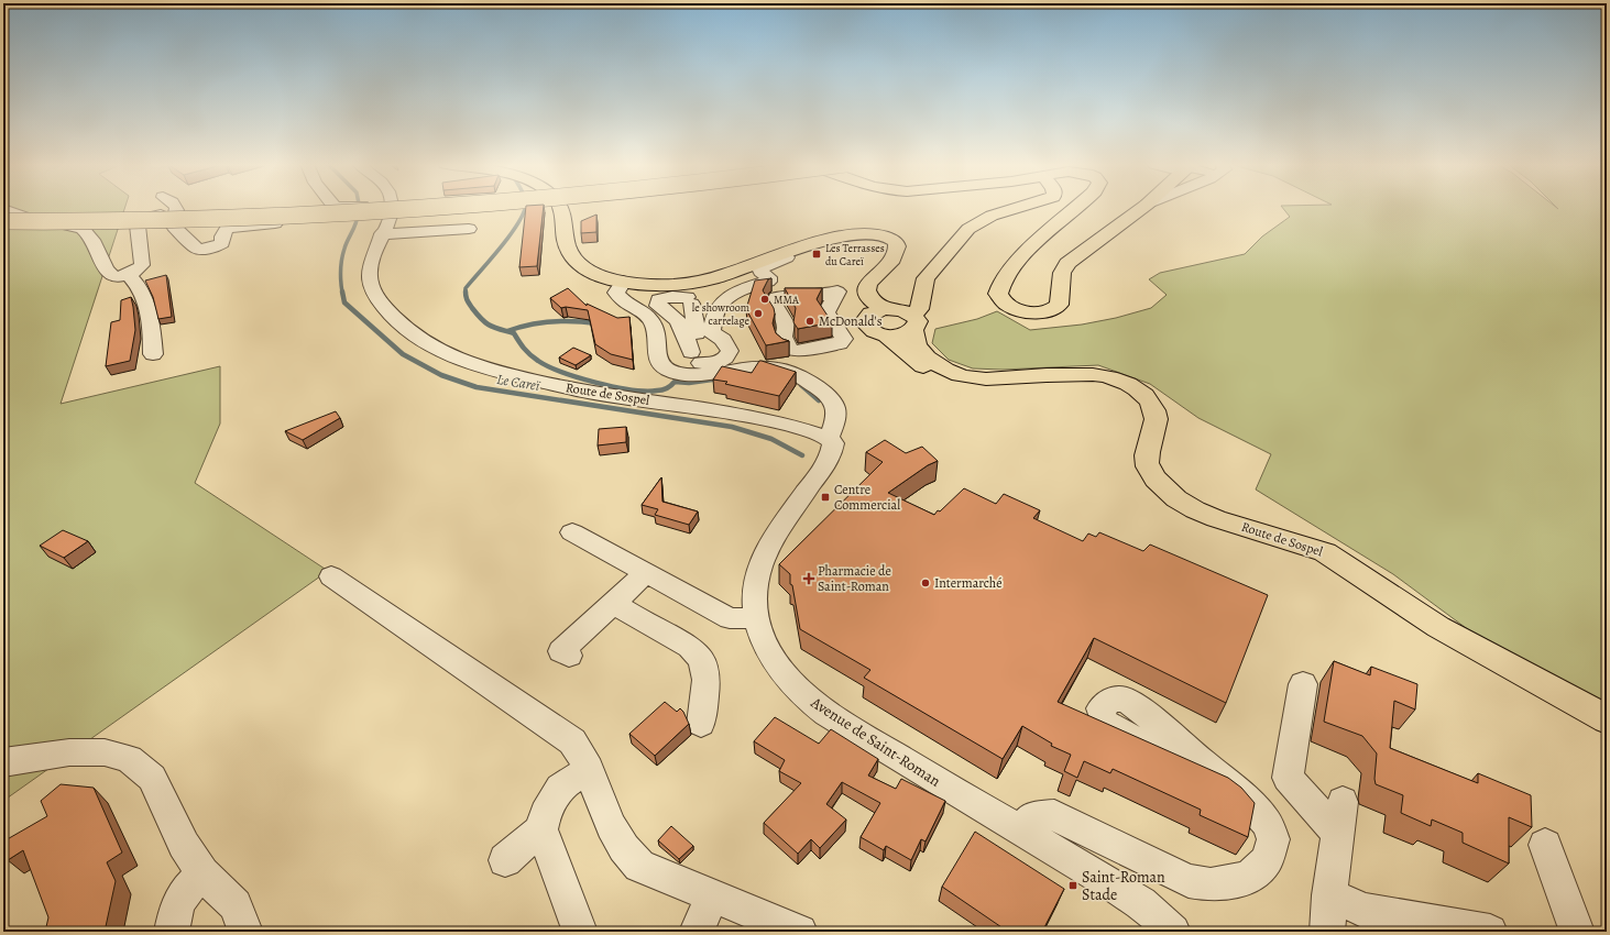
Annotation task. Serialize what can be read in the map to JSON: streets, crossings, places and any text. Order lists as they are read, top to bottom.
{
  "streets": {
    "main road": ["Route de Sospel"],
    "street": ["Avenue de Saint-Roman"]
  },
  "crossings": [
    ["Route de Sospel", "Avenue de Saint-Roman"]
  ],
  "water": ["Le Careï"],
  "places": {
    "transit": ["Les Terrasses du Careï", "Centre Commercial", "Saint-Roman Stade"],
    "other": [
      "MMA",
      "le showroom carrelage",
      "McDonald's",
      "Intermarché"
    ],
    "health": ["Pharmacie de Saint-Roman"]
  }
}
